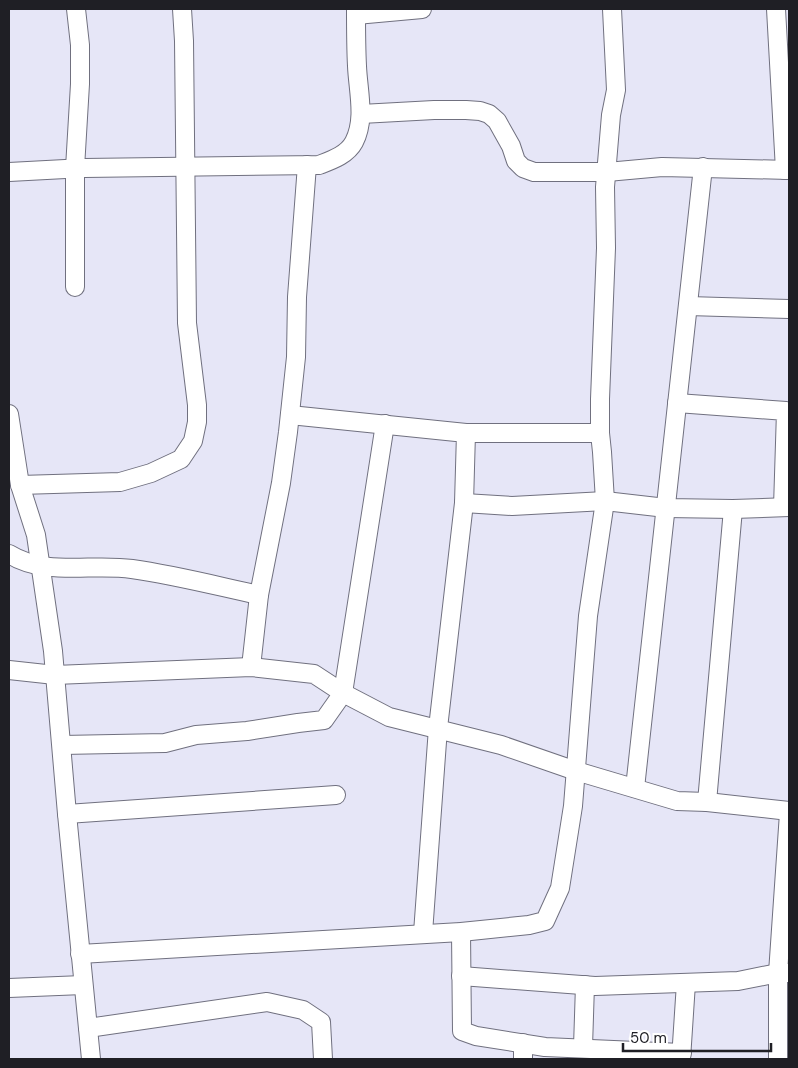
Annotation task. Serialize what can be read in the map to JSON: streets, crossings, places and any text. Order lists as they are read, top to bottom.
{
  "scale_bar": "50 m"
}
